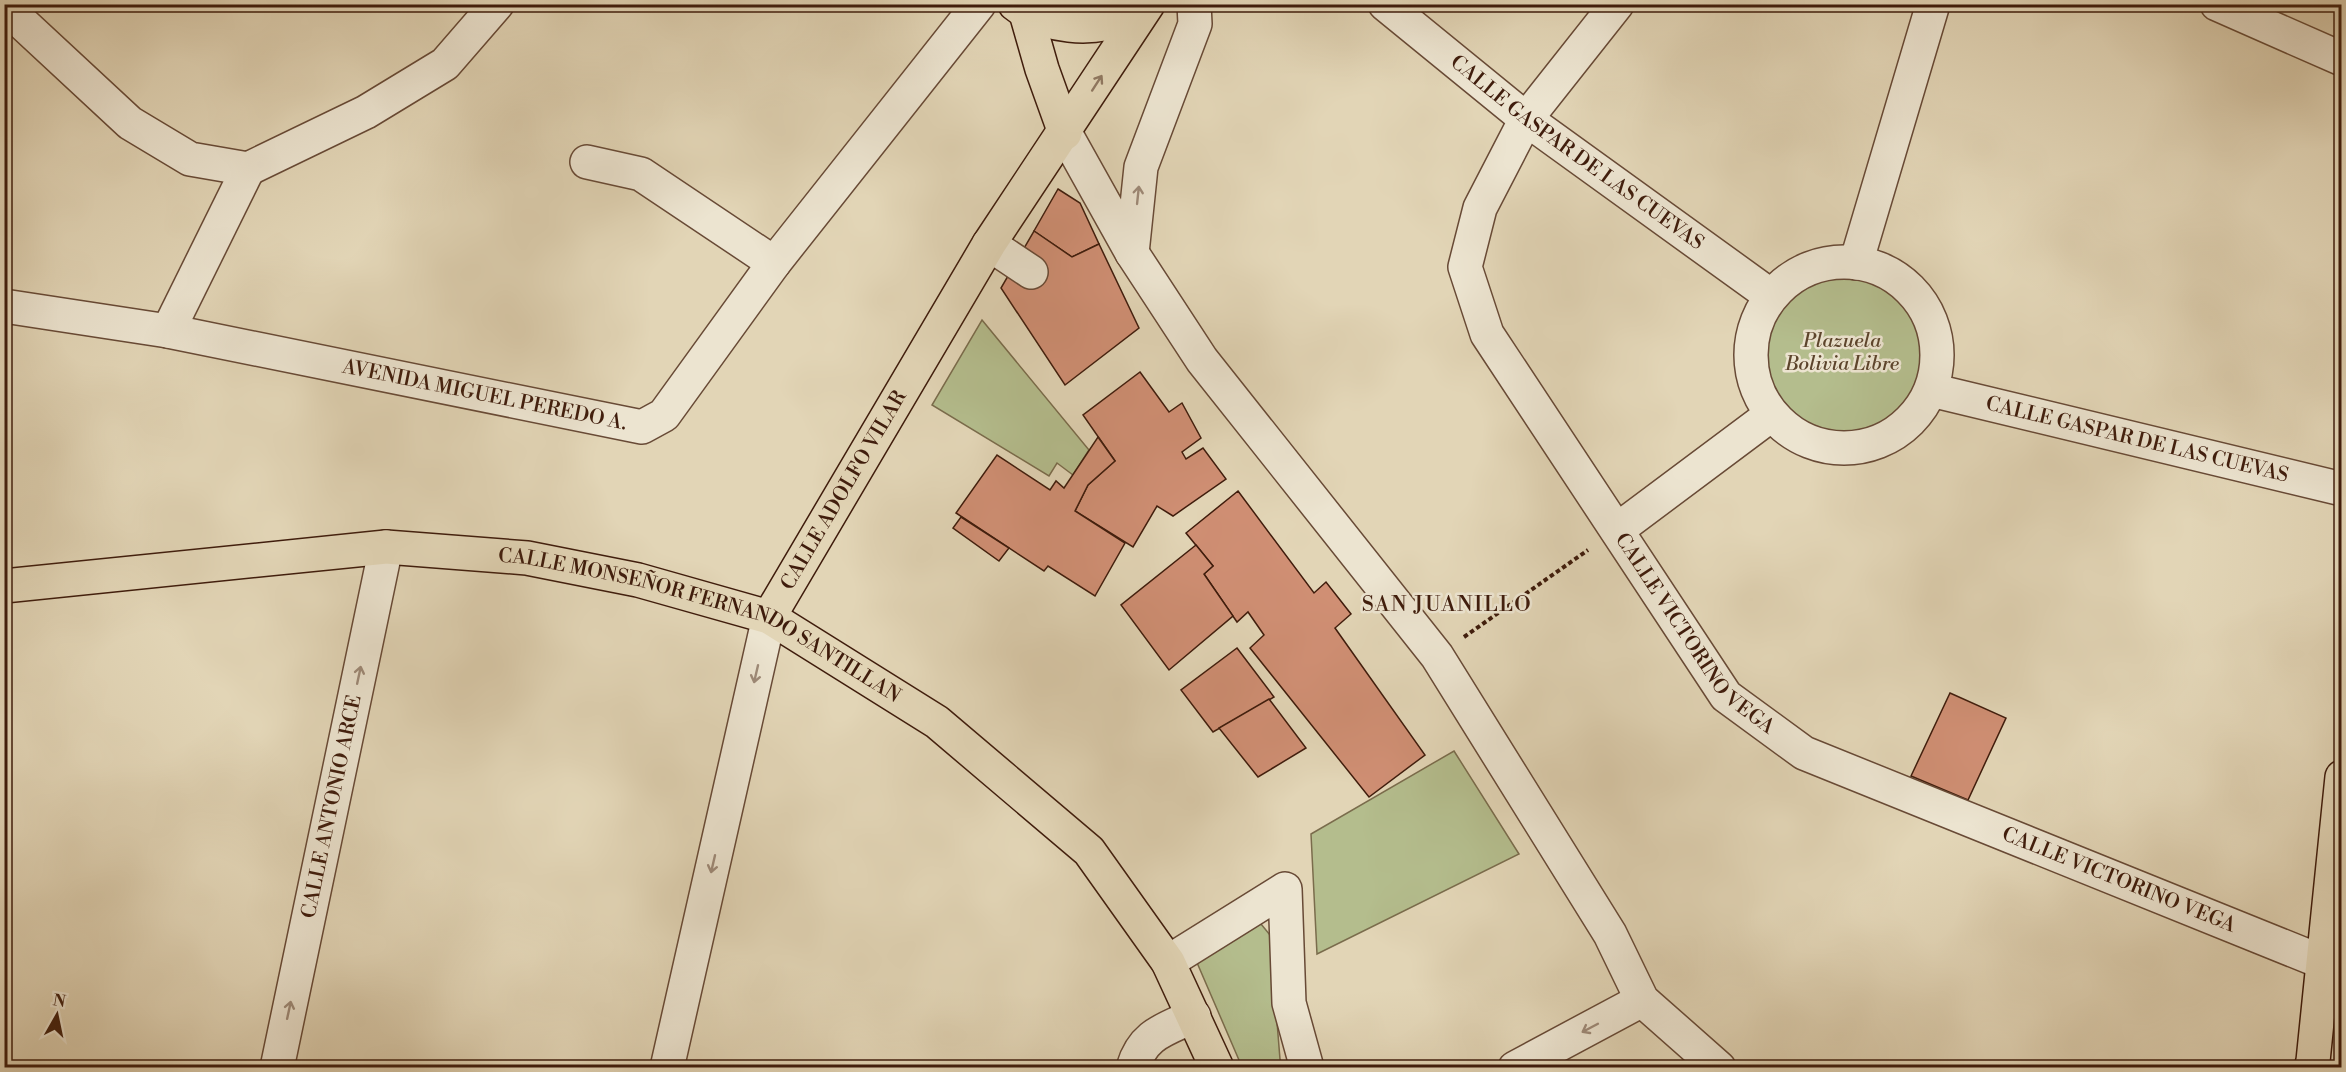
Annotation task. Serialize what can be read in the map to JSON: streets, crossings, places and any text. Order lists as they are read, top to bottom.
{
  "streets": {
    "main road": ["CALLE ADOLFO VILAR", "CALLE MONSEÑOR FERNANDO SANTILLAN"],
    "street": [
      "CALLE GASPAR DE LAS CUEVAS",
      "AVENIDA MIGUEL PEREDO A.",
      "CALLE VICTORINO VEGA",
      "CALLE ANTONIO ARCE"
    ]
  },
  "crossings": [
    ["CALLE GASPAR DE LAS CUEVAS", "CALLE VICTORINO VEGA"],
    ["CALLE ADOLFO VILAR", "CALLE MONSEÑOR FERNANDO SANTILLAN"],
    ["CALLE MONSEÑOR FERNANDO SANTILLAN", "CALLE ANTONIO ARCE"]
  ],
  "one_way": ["CALLE ANTONIO ARCE"],
  "districts": ["SAN JUANILLO"],
  "parks": ["Plazuela Bolivia Libre"],
  "north": "top"
}
